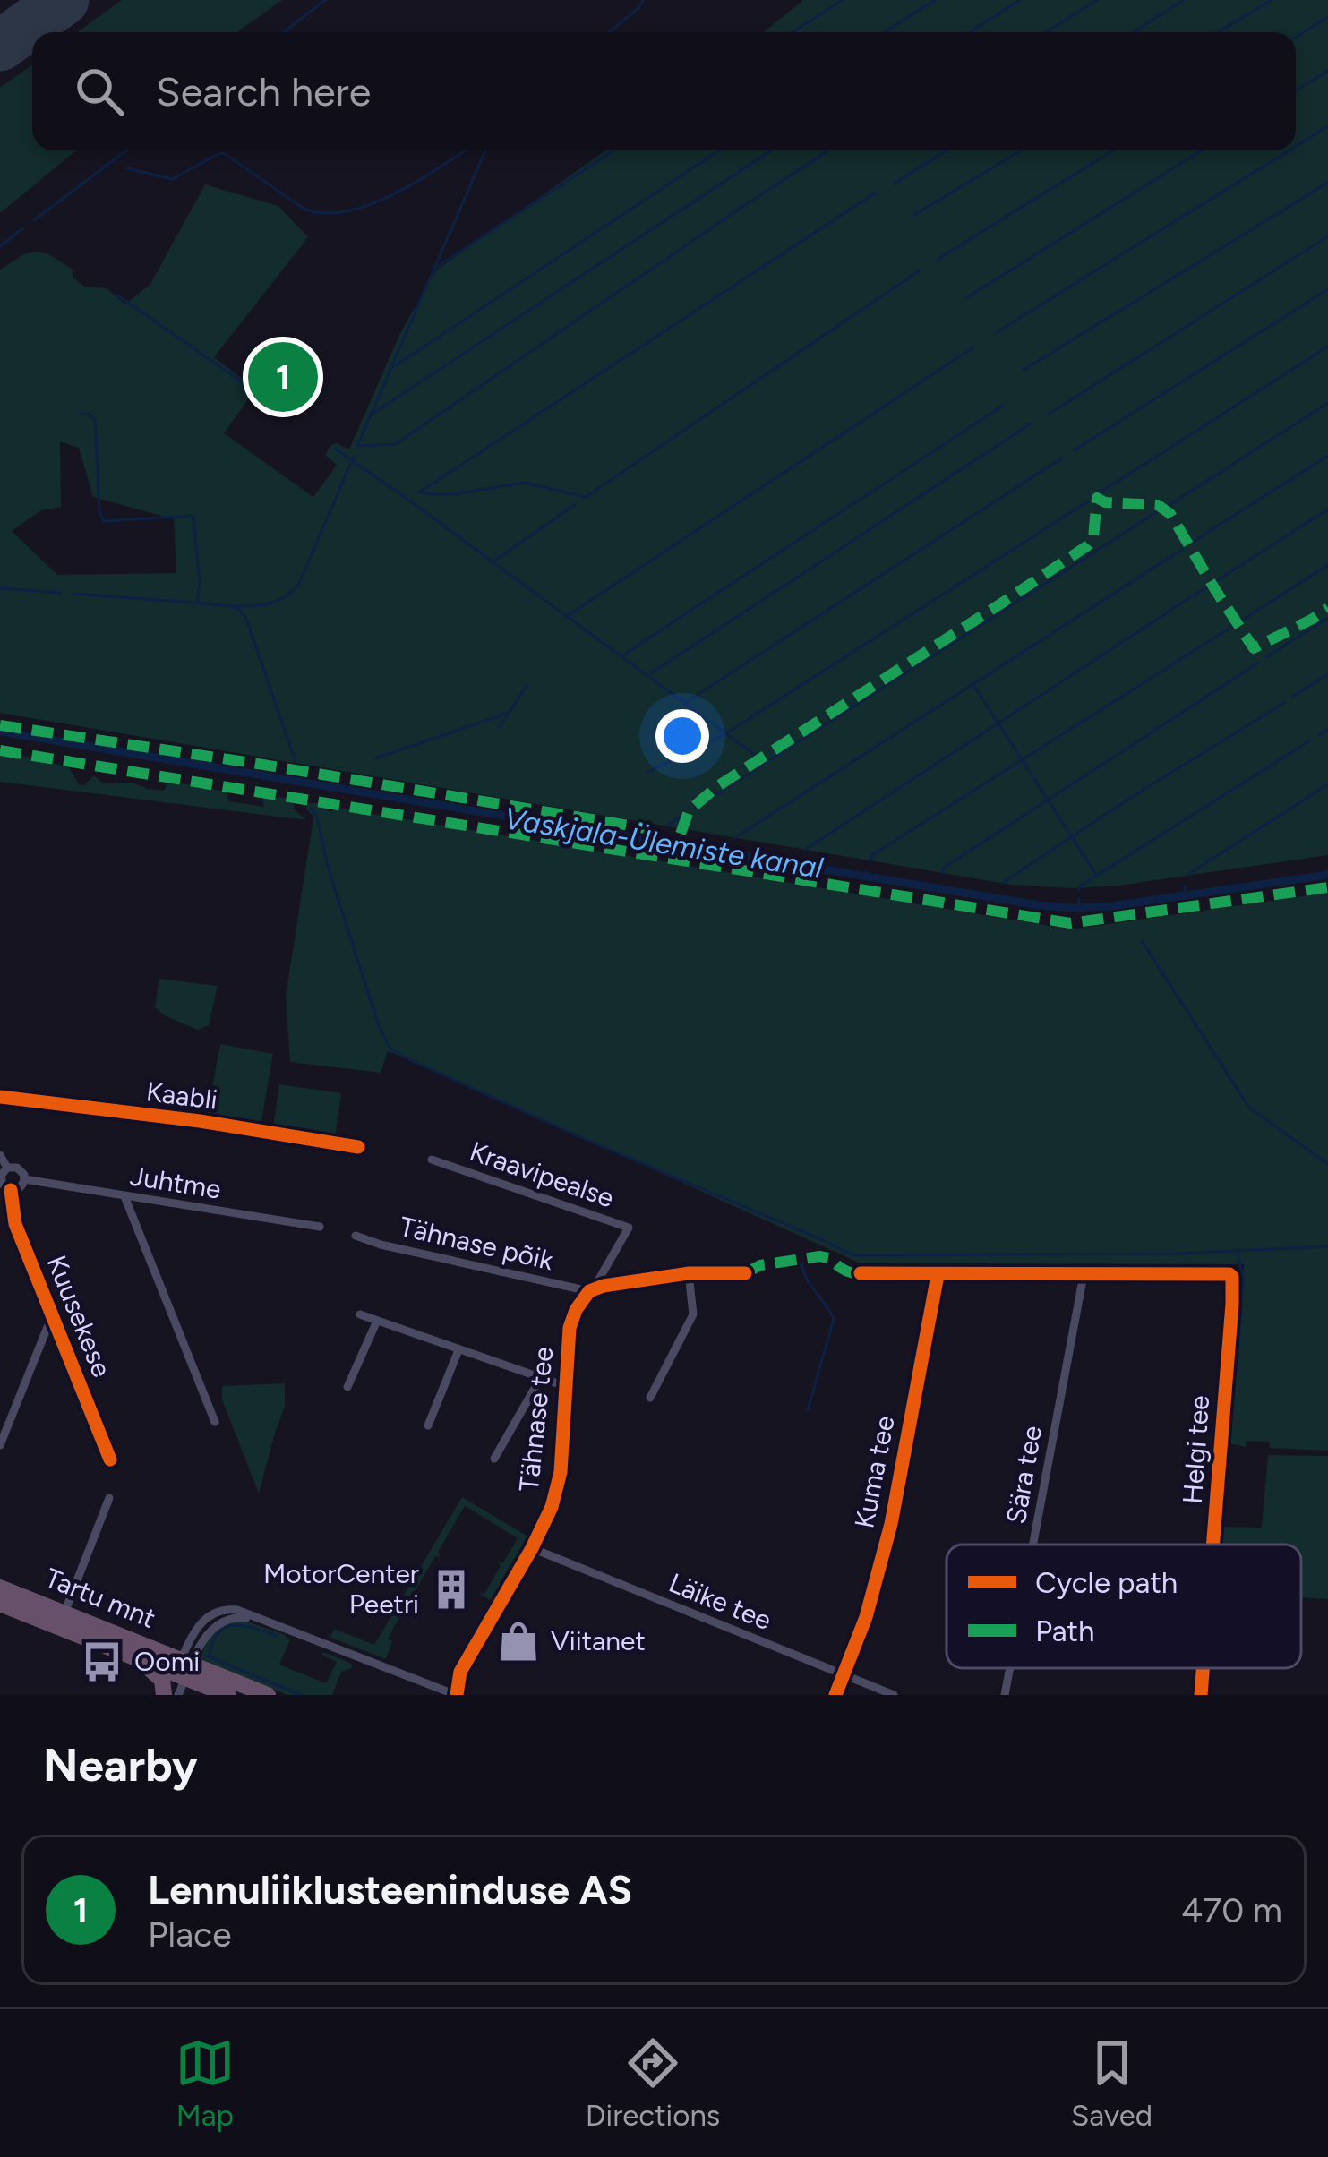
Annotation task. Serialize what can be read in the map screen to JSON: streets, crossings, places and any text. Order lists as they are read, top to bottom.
{
  "streets": {
    "highway": ["Tartu mnt"],
    "street": [
      "Kaabli",
      "Kraavipealse",
      "Juhtme",
      "Tähnase põik",
      "Kuusekese",
      "Tähnase tee",
      "Helgi tee",
      "Kuma tee",
      "Sära tee",
      "Läike tee"
    ]
  },
  "crossings": [
    ["Kraavipealse", "Tähnase põik"],
    ["Kraavipealse", "Tähnase tee"],
    ["Juhtme", "Kuusekese"],
    ["Tähnase põik", "Tähnase tee"],
    ["Tähnase tee", "Läike tee"],
    ["Helgi tee", "Sära tee"],
    ["Kuma tee", "Läike tee"]
  ],
  "water": ["Vaskjala-Ülemiste kanal"],
  "places": {
    "building": ["MotorCenter Peetri"],
    "shop": ["Viitanet"],
    "bus stop": ["Oomi"]
  },
  "legend": ["Cycle path", "Path"],
  "page": {
    "search": "Search here",
    "pins": "1",
    "heading": "Nearby",
    "list": [
      {
        "mark": "1",
        "name": "Lennuliiklusteeninduse AS",
        "note": "Place",
        "value": "470 m"
      }
    ],
    "nav": ["Map", "Directions", "Saved"]
  }
}
